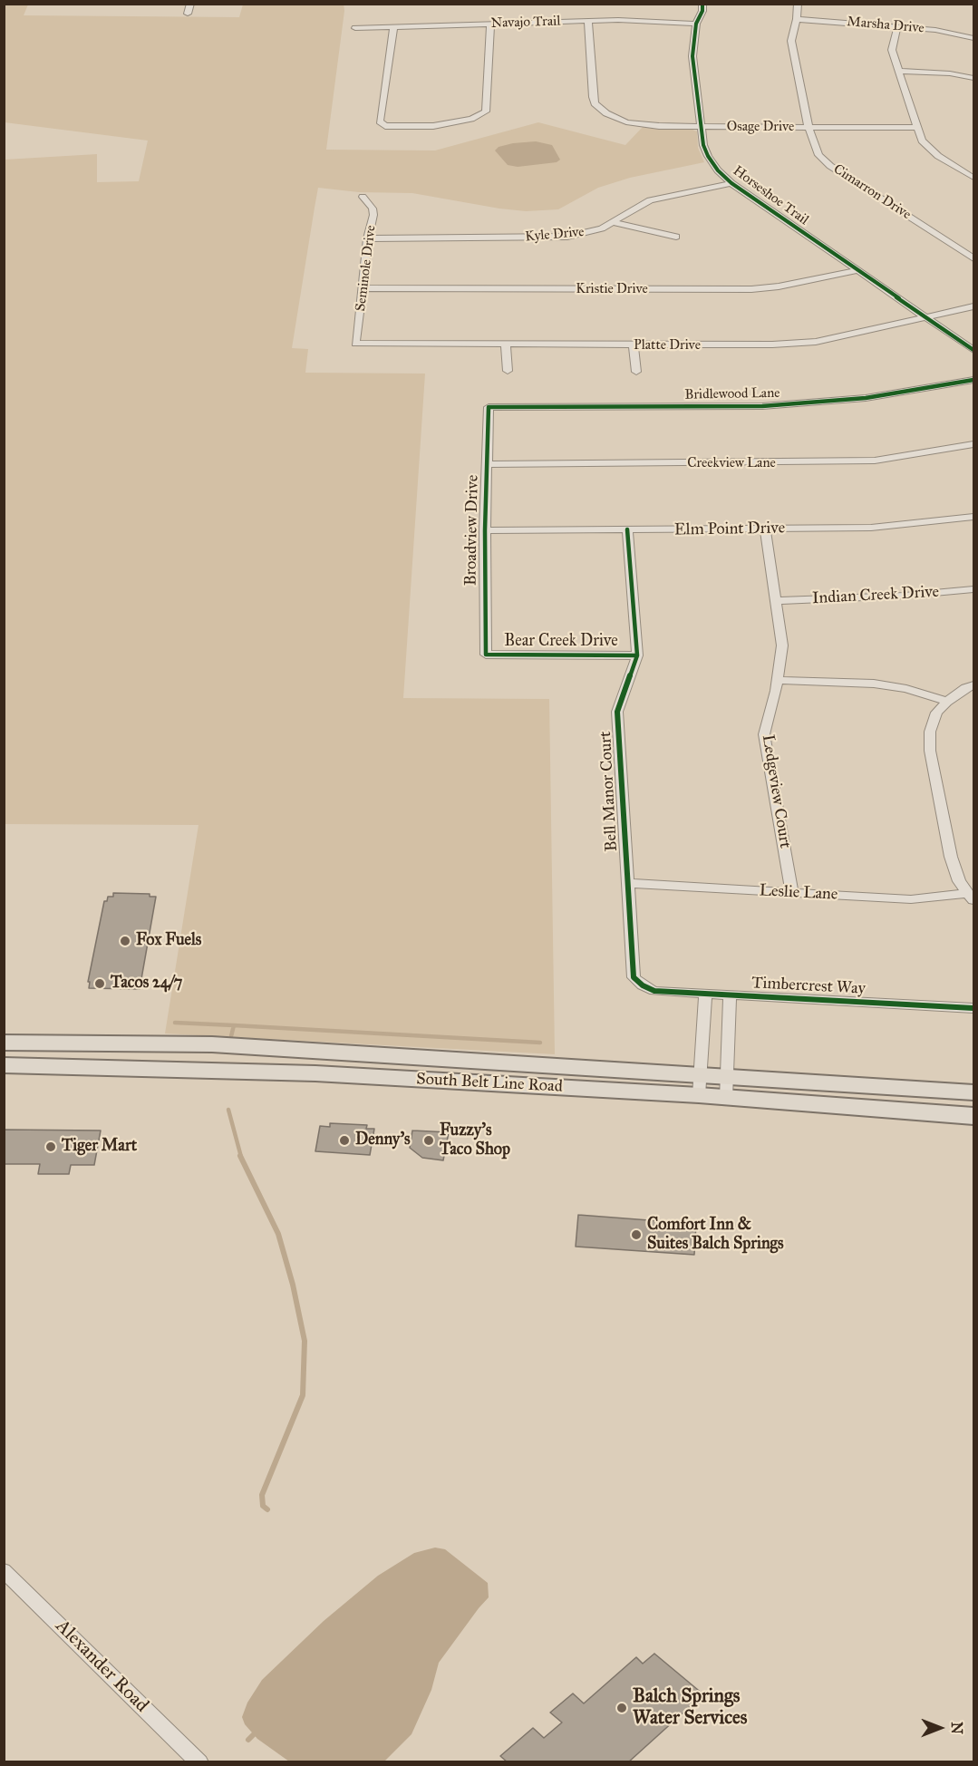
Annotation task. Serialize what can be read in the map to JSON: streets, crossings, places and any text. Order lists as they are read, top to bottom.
{
  "streets": {
    "main road": ["South Belt Line Road"],
    "street": [
      "Navajo Trail",
      "Marsha Drive",
      "Osage Drive",
      "Cimarron Drive",
      "Horseshoe Trail",
      "Kyle Drive",
      "Seminole Drive",
      "Kristie Drive",
      "Platte Drive",
      "Bridlewood Lane",
      "Creekview Lane",
      "Elm Point Drive",
      "Broadview Drive",
      "Indian Creek Drive",
      "Bear Creek Drive",
      "Bell Manor Court",
      "Ledgeview Court",
      "Leslie Lane",
      "Timbercrest Way",
      "Alexander Road"
    ]
  },
  "crossings": [
    ["Navajo Trail", "Osage Drive"],
    ["Navajo Trail", "Horseshoe Trail"],
    ["Marsha Drive", "Cimarron Drive"],
    ["Osage Drive", "Cimarron Drive"],
    ["Osage Drive", "Horseshoe Trail"],
    ["Horseshoe Trail", "Kyle Drive"],
    ["Horseshoe Trail", "Kristie Drive"],
    ["Horseshoe Trail", "Platte Drive"],
    ["Kyle Drive", "Seminole Drive"],
    ["Seminole Drive", "Kristie Drive"],
    ["Seminole Drive", "Platte Drive"],
    ["Bridlewood Lane", "Broadview Drive"],
    ["Creekview Lane", "Broadview Drive"],
    ["Elm Point Drive", "Broadview Drive"],
    ["Elm Point Drive", "Bell Manor Court"],
    ["Elm Point Drive", "Ledgeview Court"],
    ["Broadview Drive", "Bear Creek Drive"],
    ["Indian Creek Drive", "Ledgeview Court"],
    ["Bear Creek Drive", "Bell Manor Court"],
    ["Bell Manor Court", "Leslie Lane"],
    ["Bell Manor Court", "Timbercrest Way"],
    ["Ledgeview Court", "Leslie Lane"]
  ],
  "places": [
    "Fox Fuels",
    "Tacos 24/7",
    "Denny's",
    "Fuzzy's Taco Shop",
    "Tiger Mart",
    "Comfort Inn & Suites Balch Springs",
    "Balch Springs Water Services"
  ],
  "north": "right"
}
